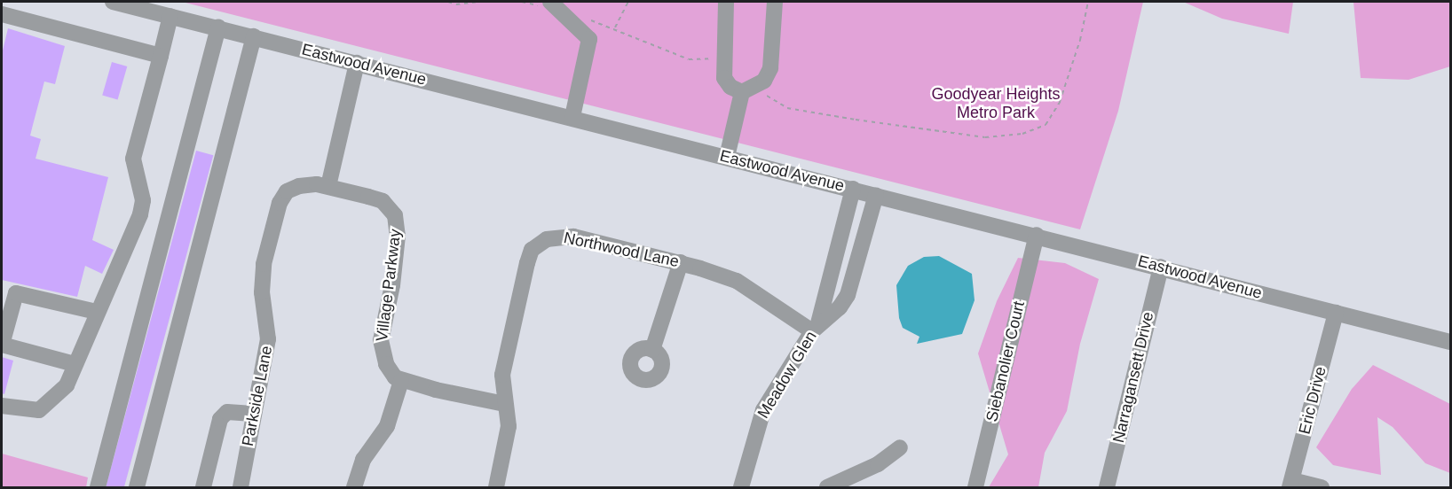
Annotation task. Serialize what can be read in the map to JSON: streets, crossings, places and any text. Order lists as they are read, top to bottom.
{
  "streets": {
    "street": [
      "Eastwood Avenue",
      "Northwood Lane",
      "Village Parkway",
      "Siebanolier Court",
      "Meadow Glen",
      "Narragansett Drive",
      "Parkside Lane",
      "Eric Drive"
    ]
  },
  "crossings": [
    ["Eastwood Avenue", "Siebanolier Court"],
    ["Eastwood Avenue", "Meadow Glen"],
    ["Eastwood Avenue", "Narragansett Drive"],
    ["Eastwood Avenue", "Eric Drive"],
    ["Northwood Lane", "Meadow Glen"],
    ["Village Parkway", "Parkside Lane"]
  ],
  "parks": ["Goodyear Heights Metro Park"]
}
